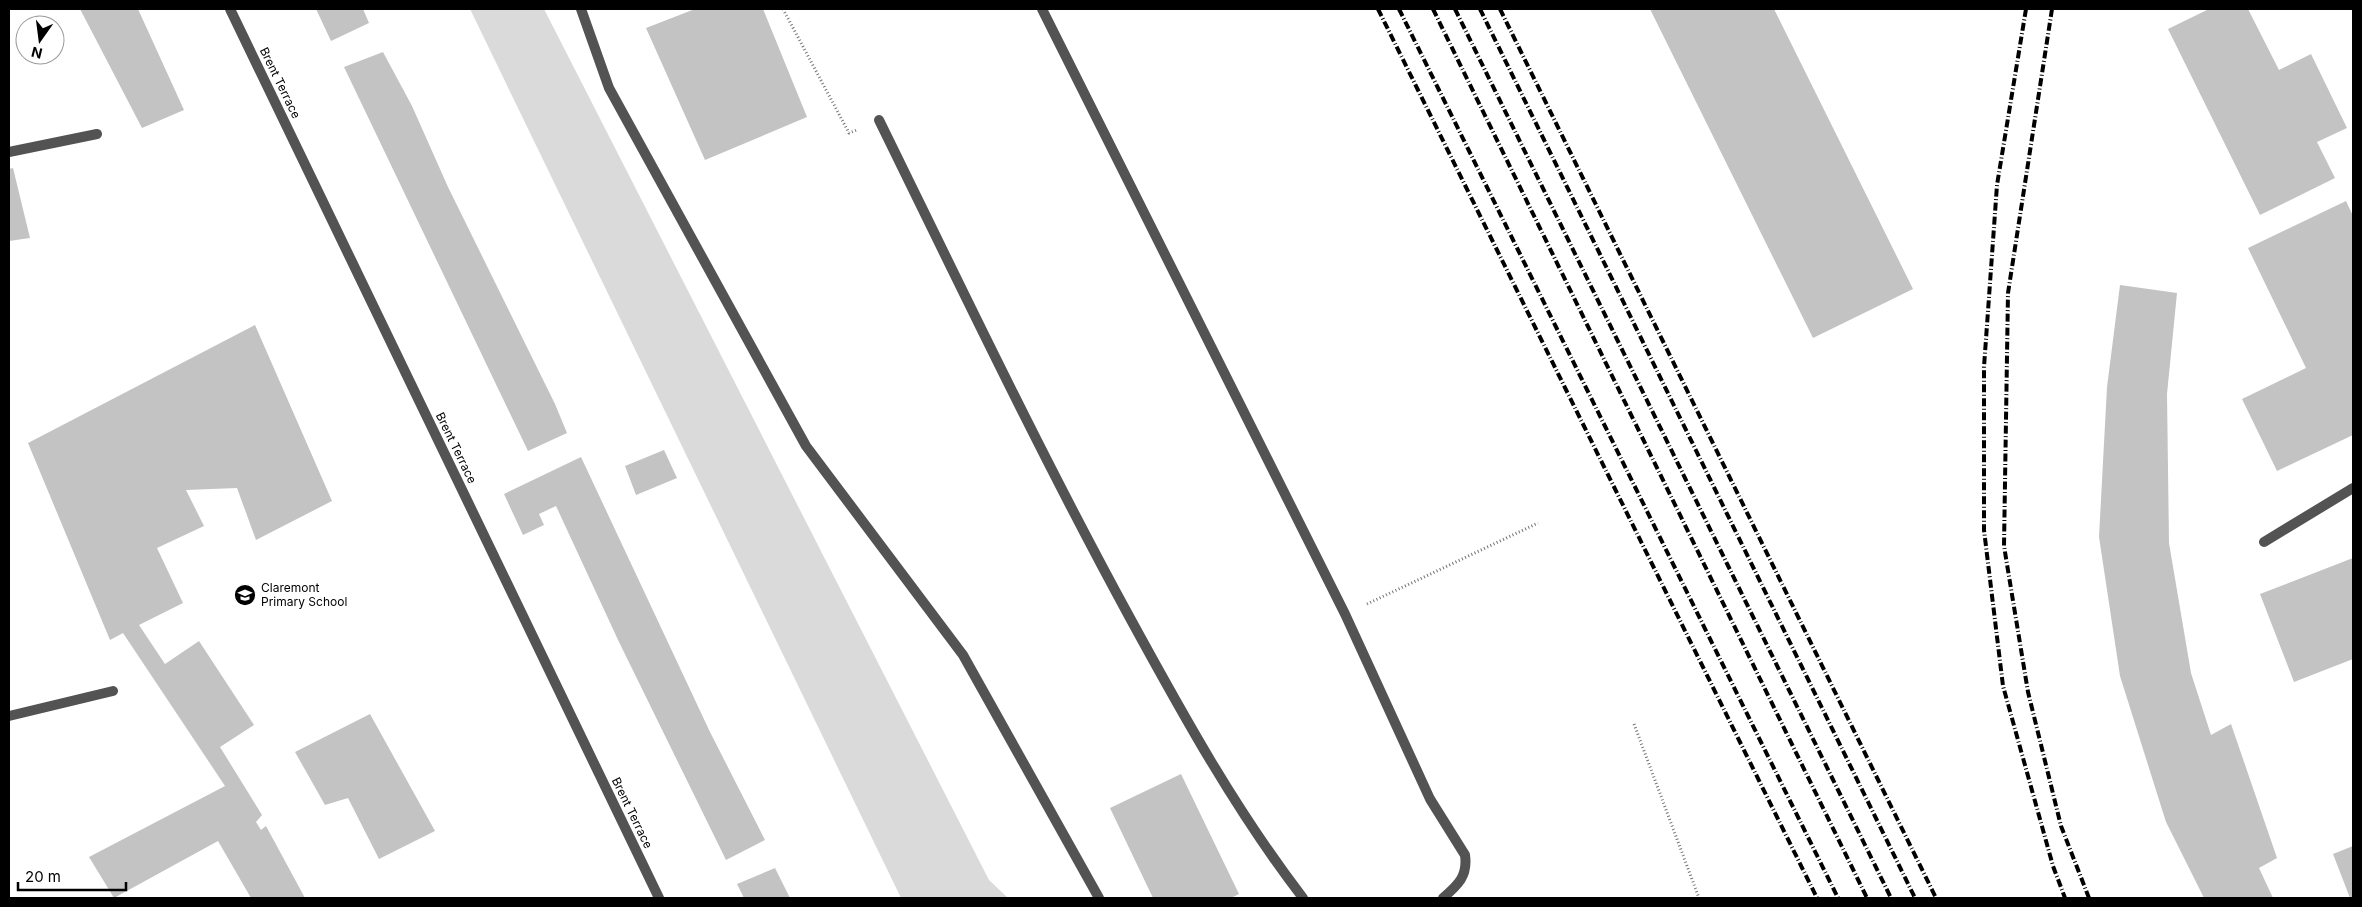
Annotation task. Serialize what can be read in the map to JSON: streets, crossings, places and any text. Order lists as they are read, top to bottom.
{
  "streets": {
    "street": ["Brent Terrace"]
  },
  "places": {
    "school or university": ["Claremont Primary School"]
  },
  "scale_bar": "20 m",
  "north": "bottom"
}
